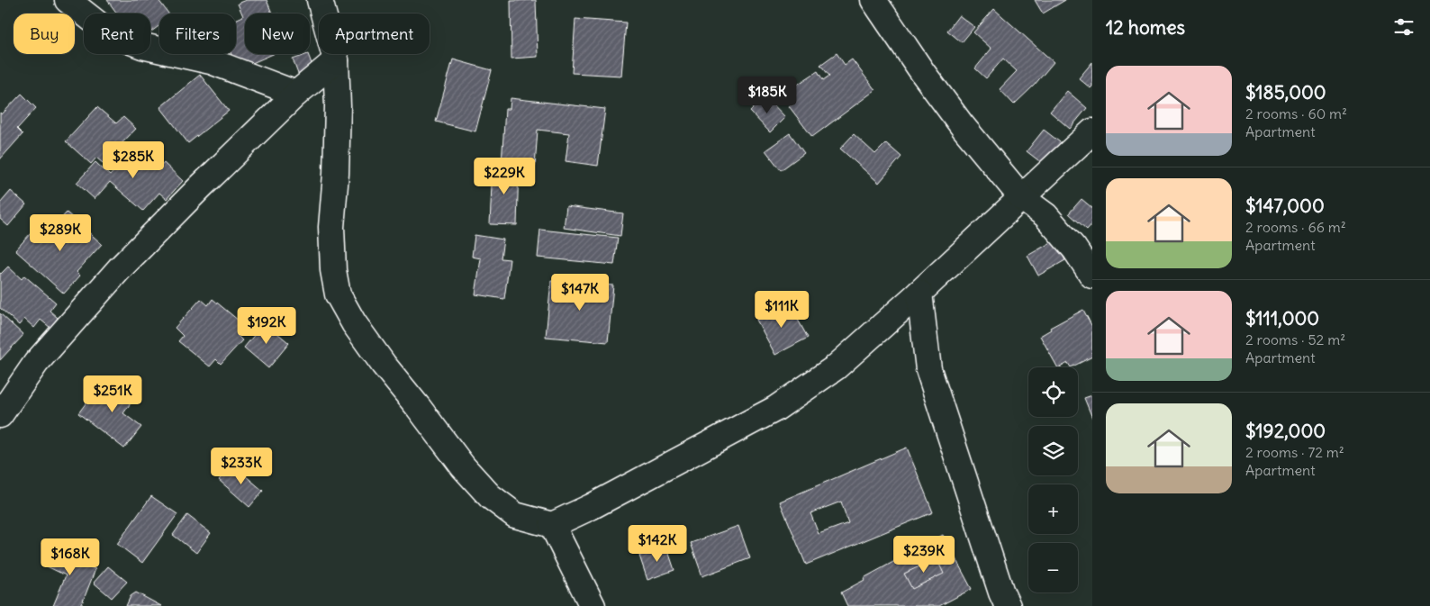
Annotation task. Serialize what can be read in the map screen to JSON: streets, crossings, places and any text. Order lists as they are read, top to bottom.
{
  "page": {
    "heading": "12 homes",
    "chip": [
      "Buy",
      "Rent",
      "Filters",
      "New",
      "Apartment"
    ],
    "list": [
      {
        "name": "$185,000",
        "note": "2 rooms · 60 m² · Apartment"
      },
      {
        "name": "$147,000",
        "note": "2 rooms · 66 m² · Apartment"
      },
      {
        "name": "$111,000",
        "note": "2 rooms · 52 m² · Apartment"
      },
      {
        "name": "$192,000",
        "note": "2 rooms · 72 m² · Apartment"
      }
    ],
    "price": [
      "$185K",
      "$285K",
      "$229K",
      "$289K",
      "$147K",
      "$111K",
      "$192K",
      "$251K",
      "$233K",
      "$142K",
      "$239K",
      "$168K"
    ],
    "map_buttons": ["+", "−"]
  }
}
